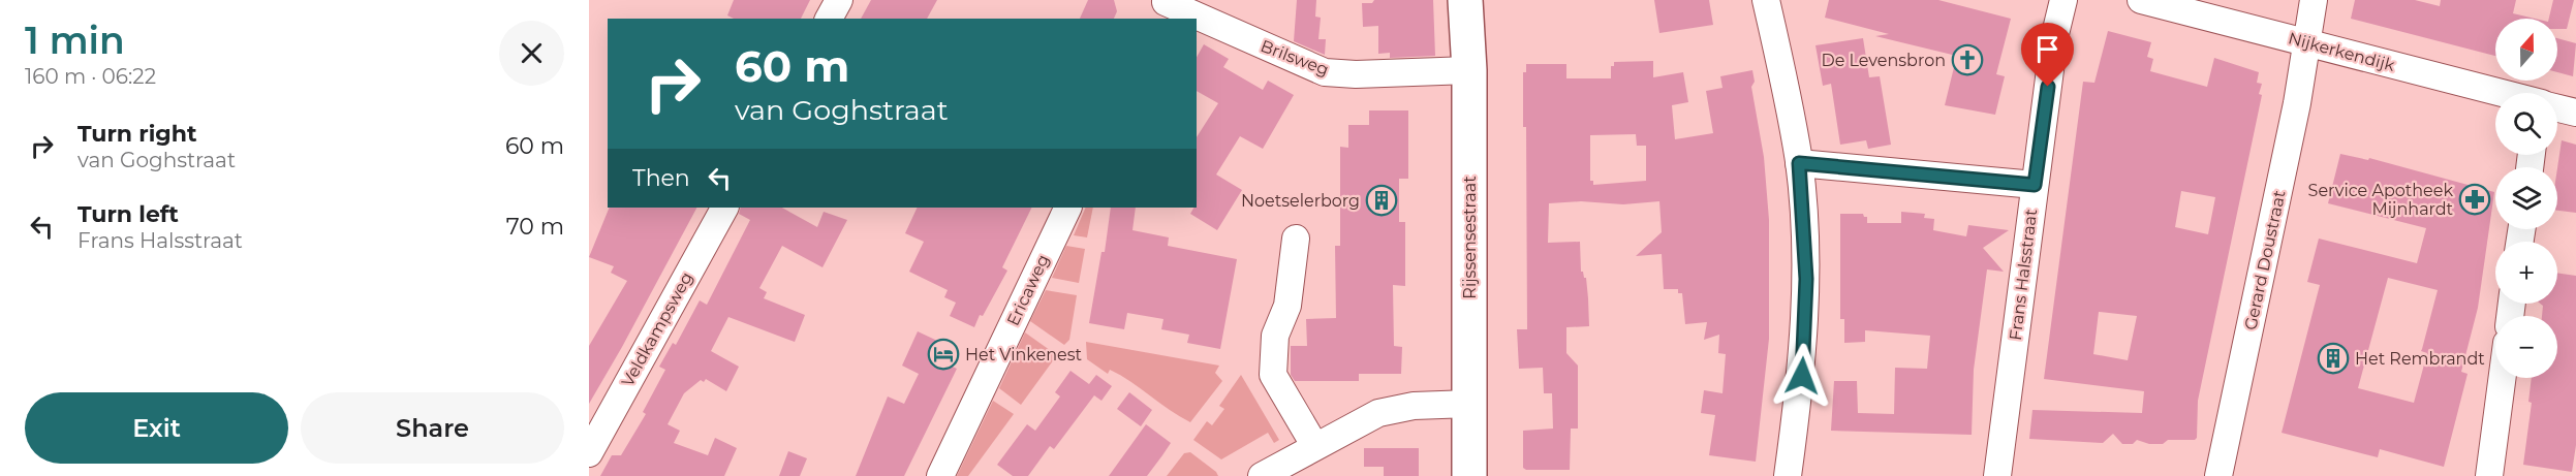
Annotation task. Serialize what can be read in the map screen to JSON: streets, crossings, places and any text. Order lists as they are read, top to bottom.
{
  "streets": {
    "main road": ["Rijssensestraat"],
    "street": [
      "Nijkerkendijk",
      "Brilsweg",
      "Gerard Doustraat",
      "Frans Halsstraat",
      "Ericaweg",
      "Veldkampsweg"
    ]
  },
  "crossings": [
    ["Nijkerkendijk", "Gerard Doustraat"],
    ["Brilsweg", "Rijssensestraat"]
  ],
  "places": {
    "church": ["De Levensbron"],
    "pharmacy": ["Service Apotheek Mijnhardt"],
    "building": ["Noetselerborg", "Het Rembrandt"],
    "hotel": ["Het Vinkenest"]
  },
  "north": "top",
  "page": {
    "heading": ["1 min", "160 m · 06:22"],
    "map_buttons": ["+", "−"],
    "turn": ["60 m", "van Goghstraat"],
    "list": [
      {
        "name": "Turn right",
        "note": "van Goghstraat",
        "value": "60 m"
      },
      {
        "name": "Turn left",
        "note": "Frans Halsstraat",
        "value": "70 m"
      }
    ],
    "then": "Then",
    "buttons": ["Exit", "Share"]
  }
}
